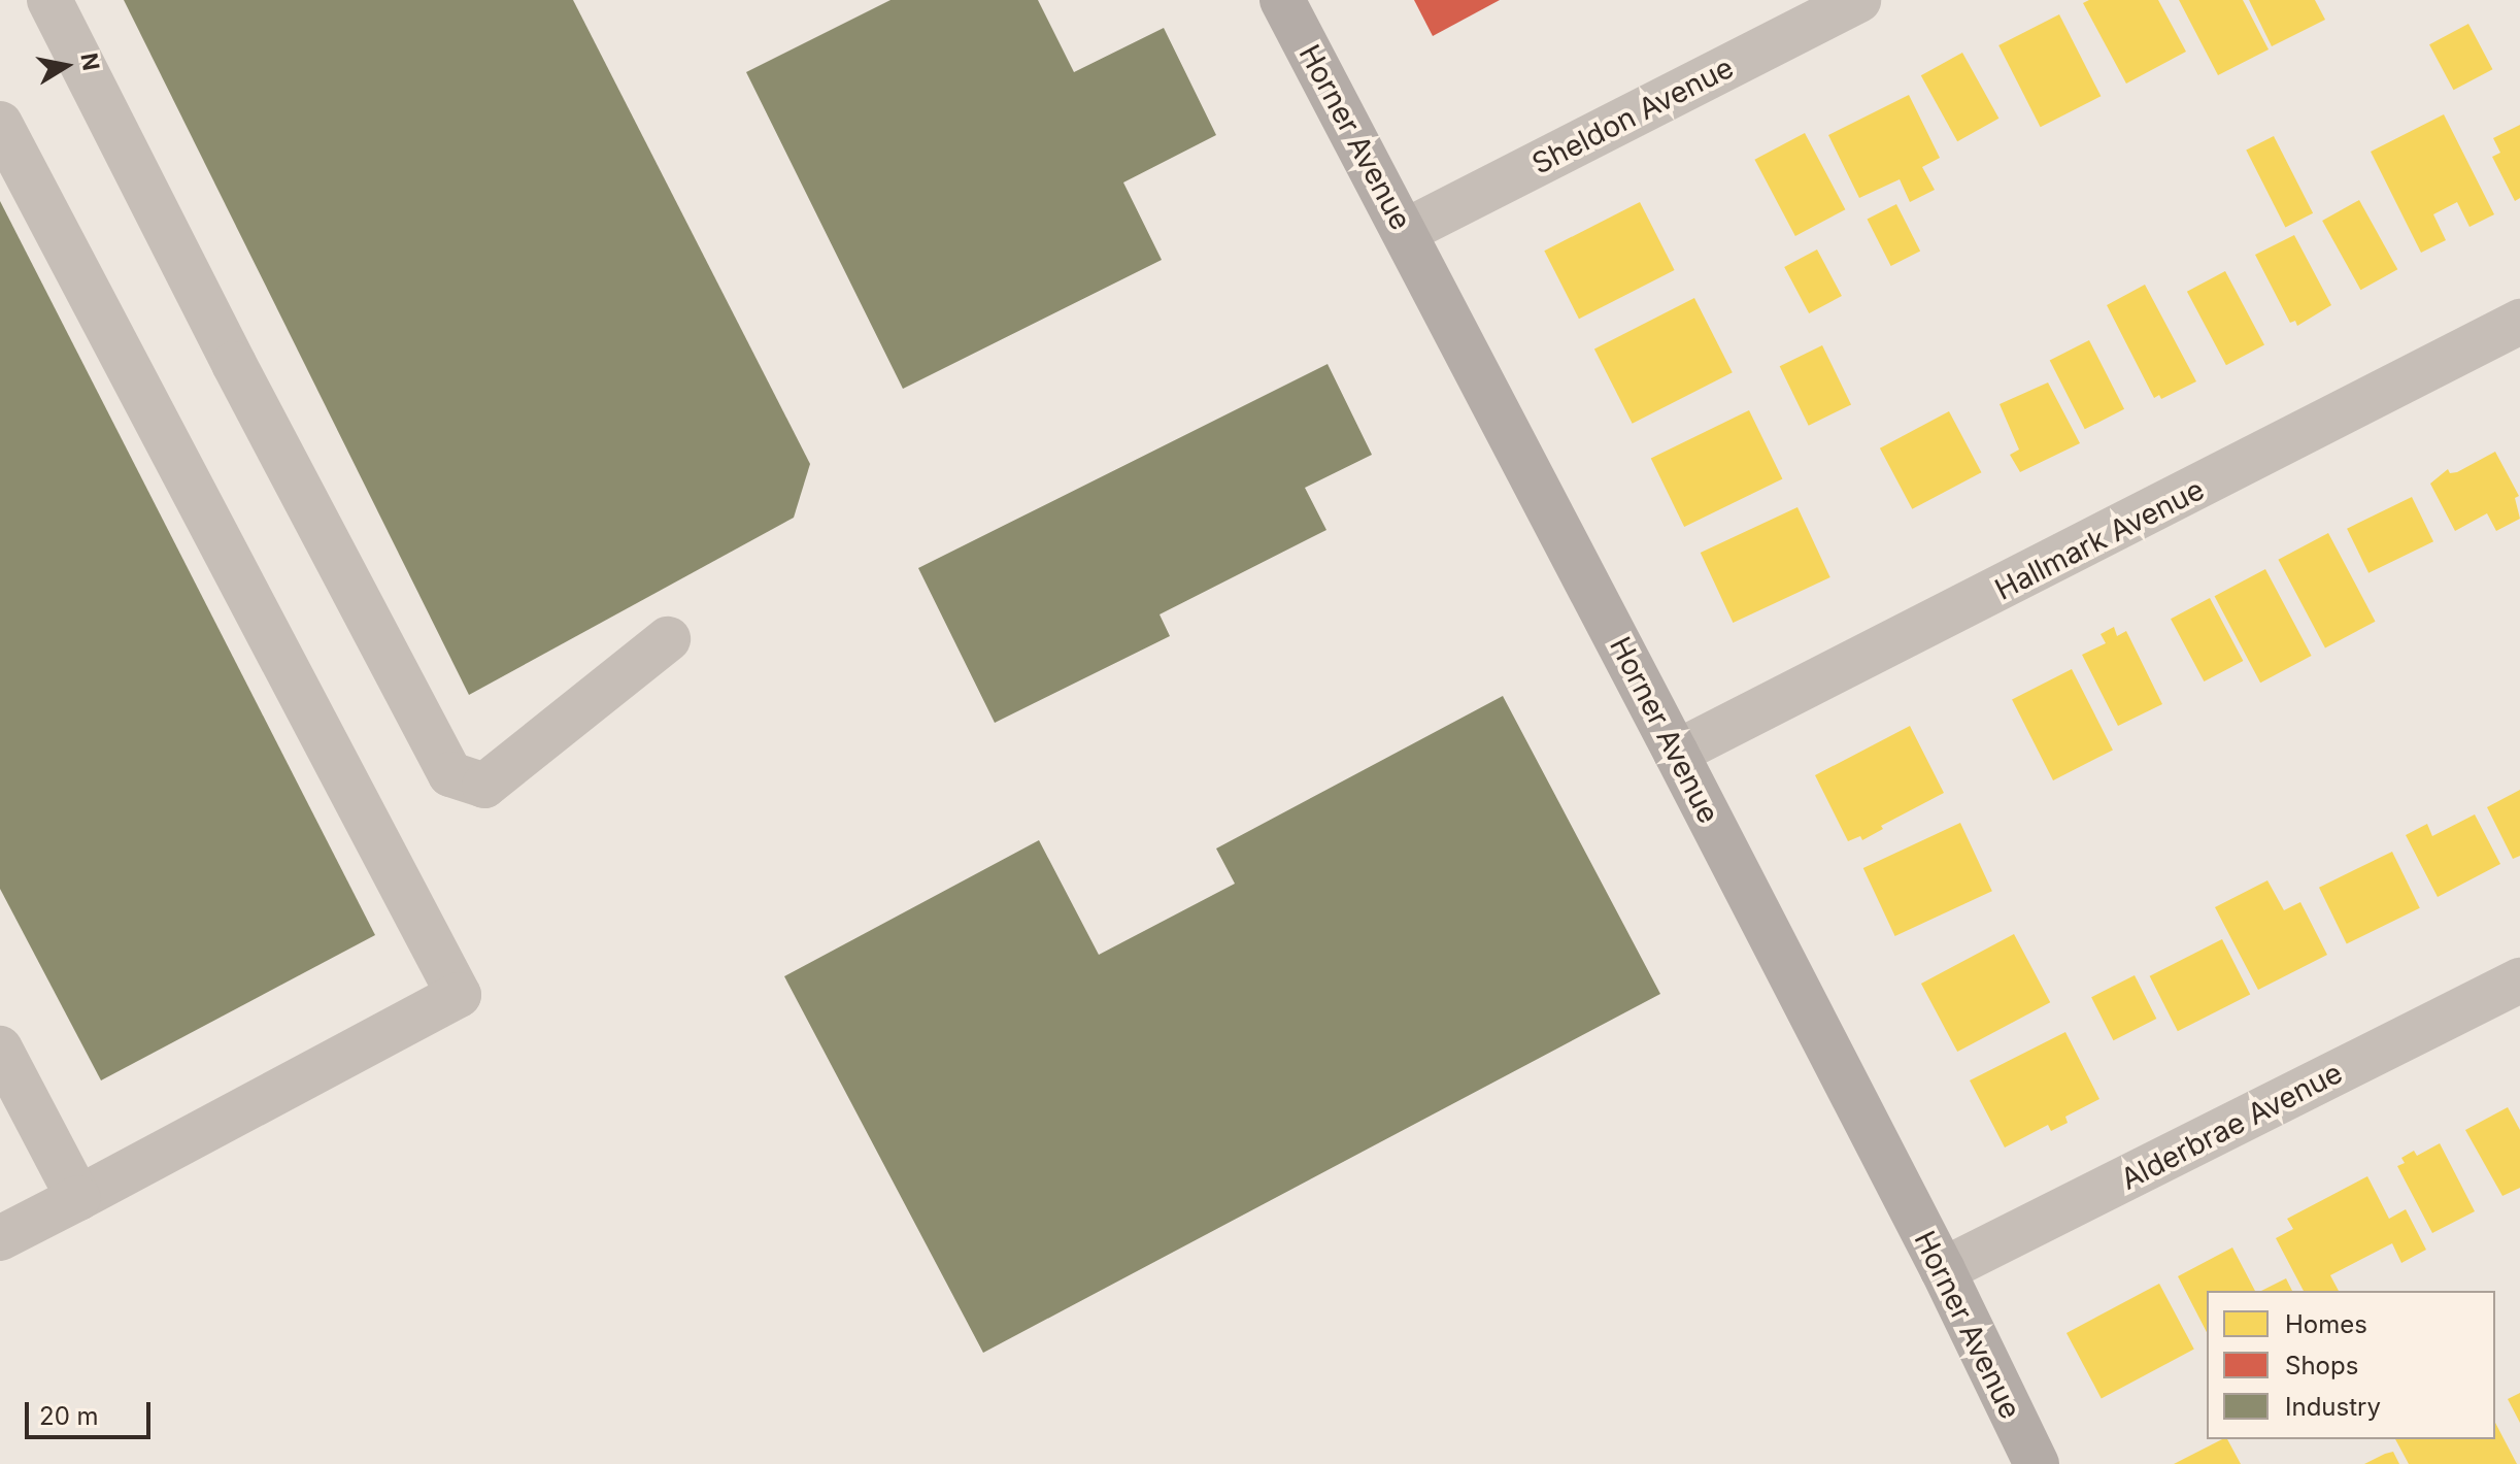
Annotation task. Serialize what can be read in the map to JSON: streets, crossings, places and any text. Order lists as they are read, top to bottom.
{
  "streets": {
    "main road": ["Horner Avenue"],
    "street": ["Sheldon Avenue", "Hallmark Avenue", "Alderbrae Avenue"]
  },
  "crossings": [
    ["Sheldon Avenue", "Horner Avenue"],
    ["Horner Avenue", "Hallmark Avenue"],
    ["Horner Avenue", "Alderbrae Avenue"]
  ],
  "legend": ["Homes", "Shops", "Industry"],
  "scale_bar": "20 m",
  "north": "right"
}
